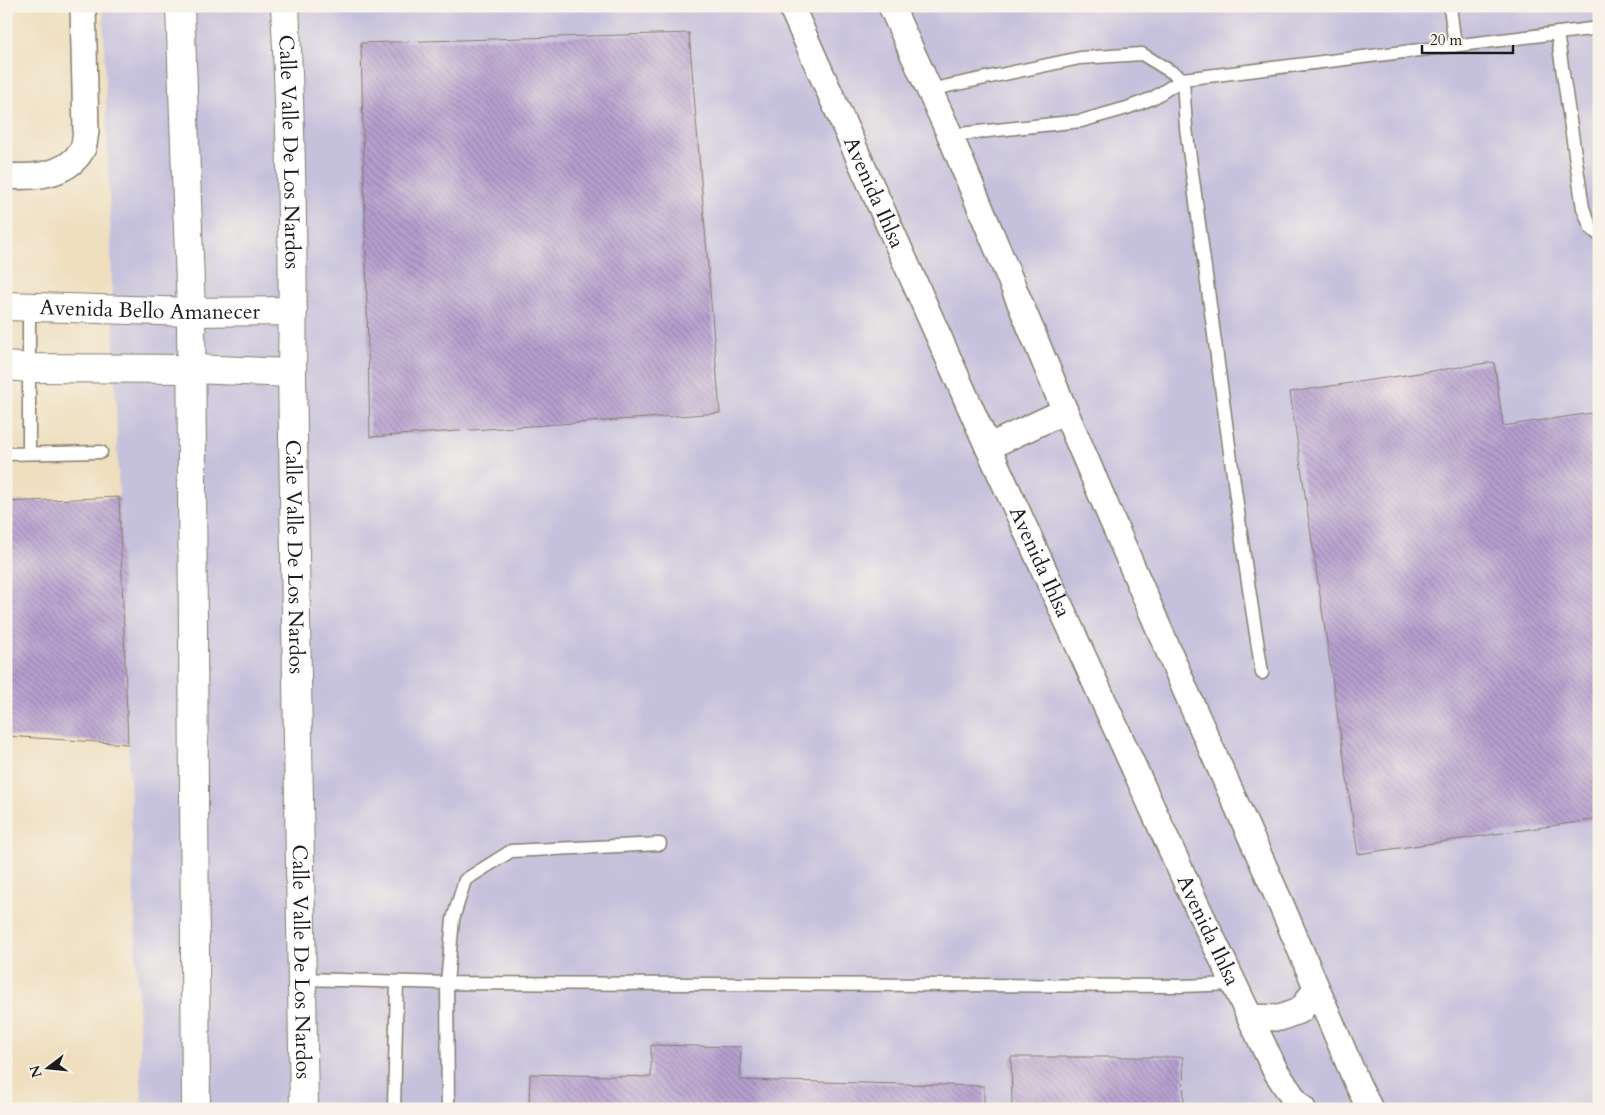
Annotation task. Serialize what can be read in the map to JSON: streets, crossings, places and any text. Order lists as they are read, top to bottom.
{
  "streets": {
    "street": ["Calle Valle De Los Nardos", "Avenida Ihlsa", "Avenida Bello Amanecer"]
  },
  "crossings": [
    ["Calle Valle De Los Nardos", "Avenida Bello Amanecer"]
  ],
  "scale_bar": "20 m",
  "north": "left"
}
